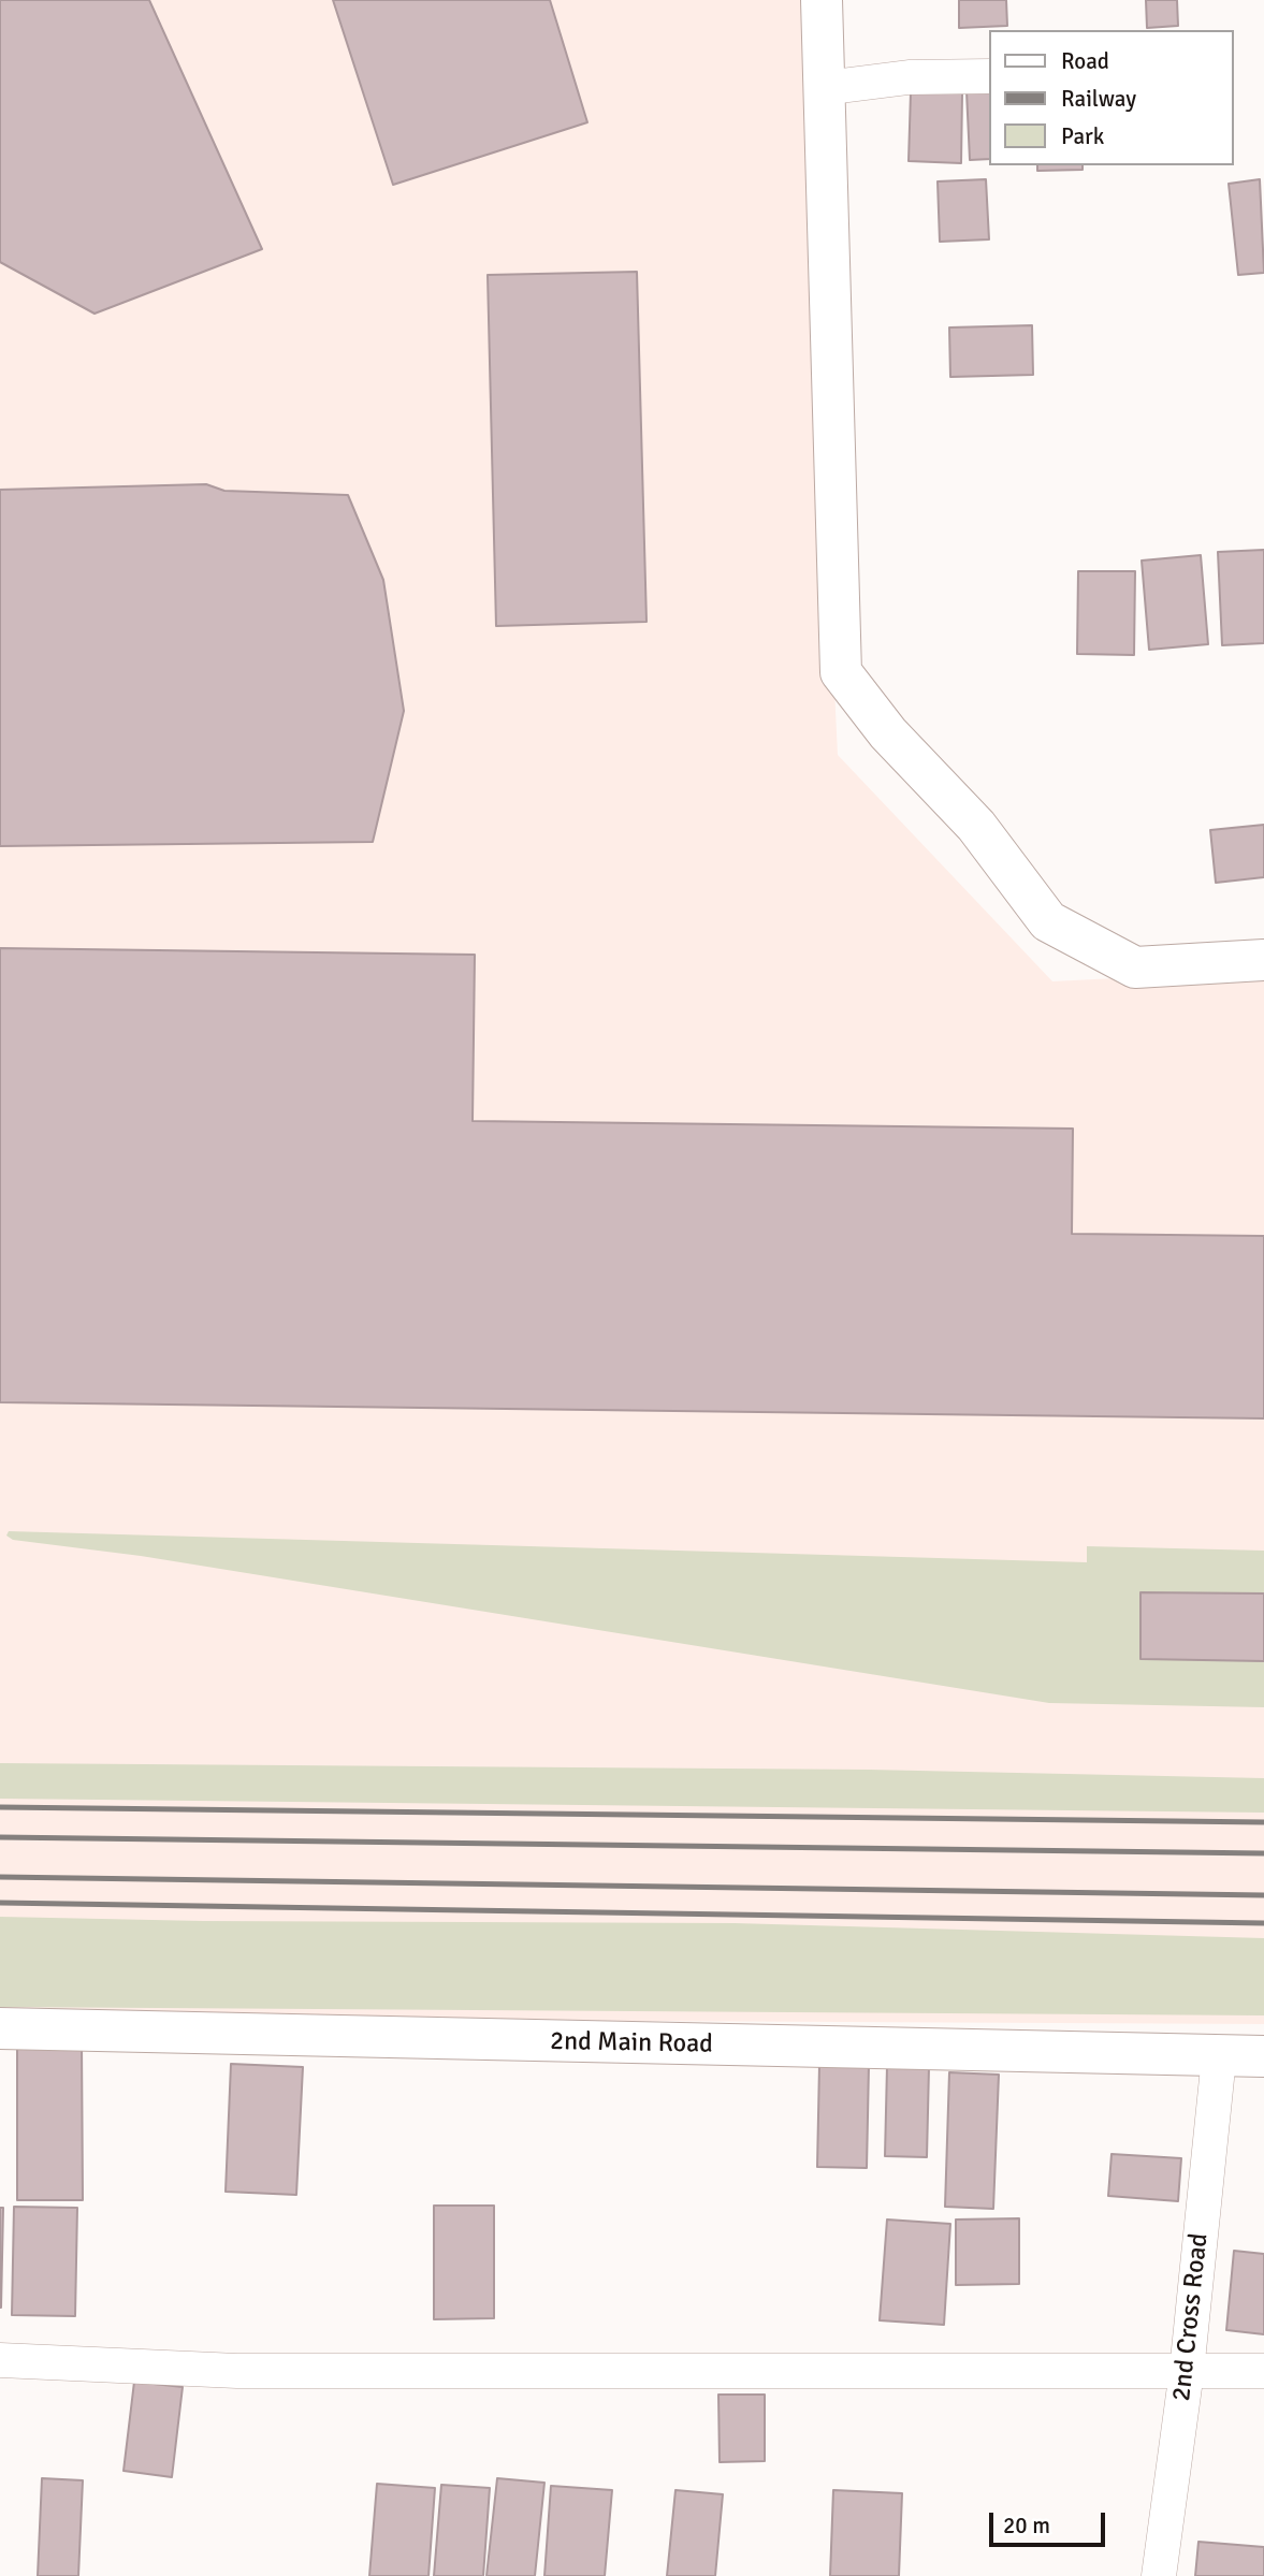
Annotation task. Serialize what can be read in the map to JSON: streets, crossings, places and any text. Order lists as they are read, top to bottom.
{
  "streets": {
    "street": ["2nd Main Road", "2nd Cross Road"]
  },
  "crossings": [
    ["2nd Main Road", "2nd Cross Road"]
  ],
  "legend": ["Road", "Railway", "Park"],
  "scale_bar": "20 m"
}
